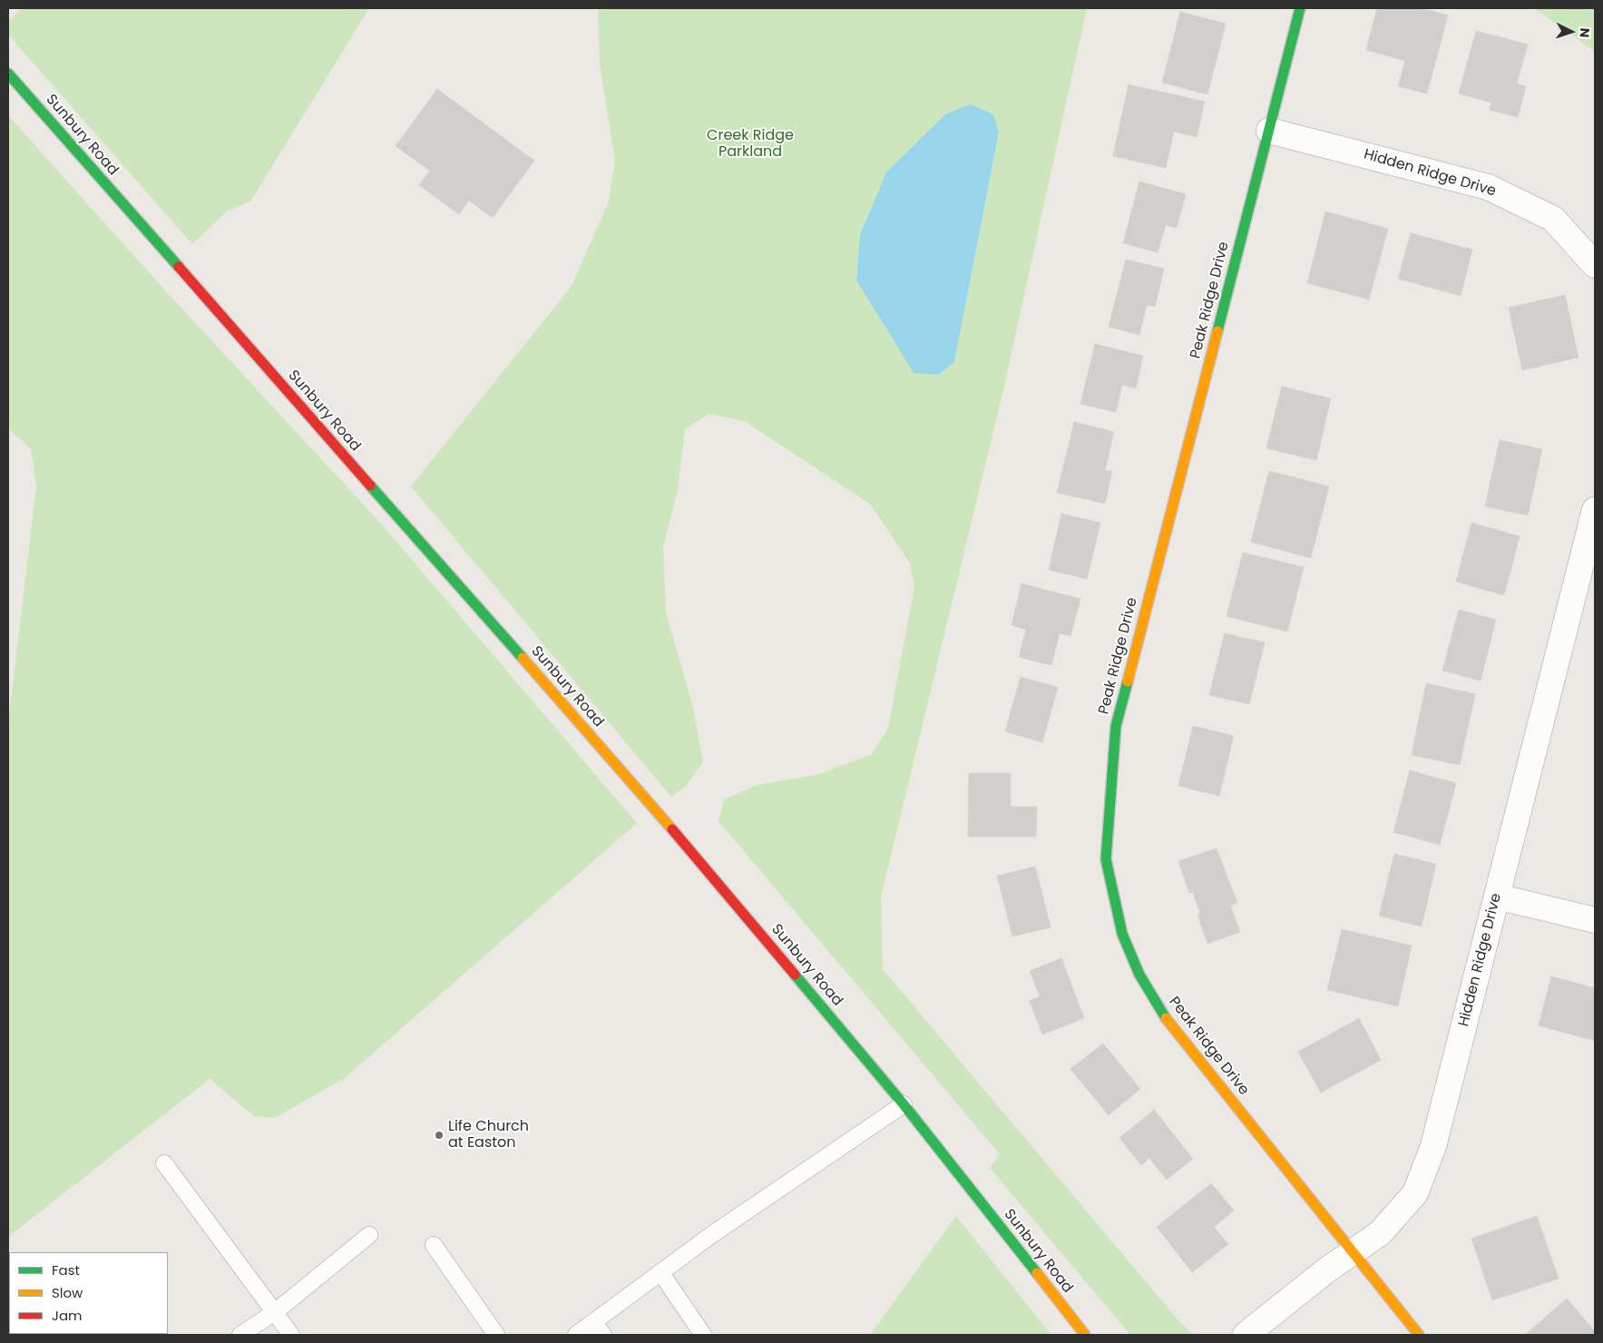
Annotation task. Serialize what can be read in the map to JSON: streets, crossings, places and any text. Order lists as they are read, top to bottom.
{
  "streets": {
    "main road": ["Sunbury Road", "Peak Ridge Drive"],
    "street": ["Hidden Ridge Drive"]
  },
  "crossings": [
    ["Hidden Ridge Drive", "Peak Ridge Drive"]
  ],
  "parks": ["Creek Ridge Parkland"],
  "places": ["Life Church at Easton"],
  "legend": ["Fast", "Slow", "Jam"],
  "north": "right"
}
